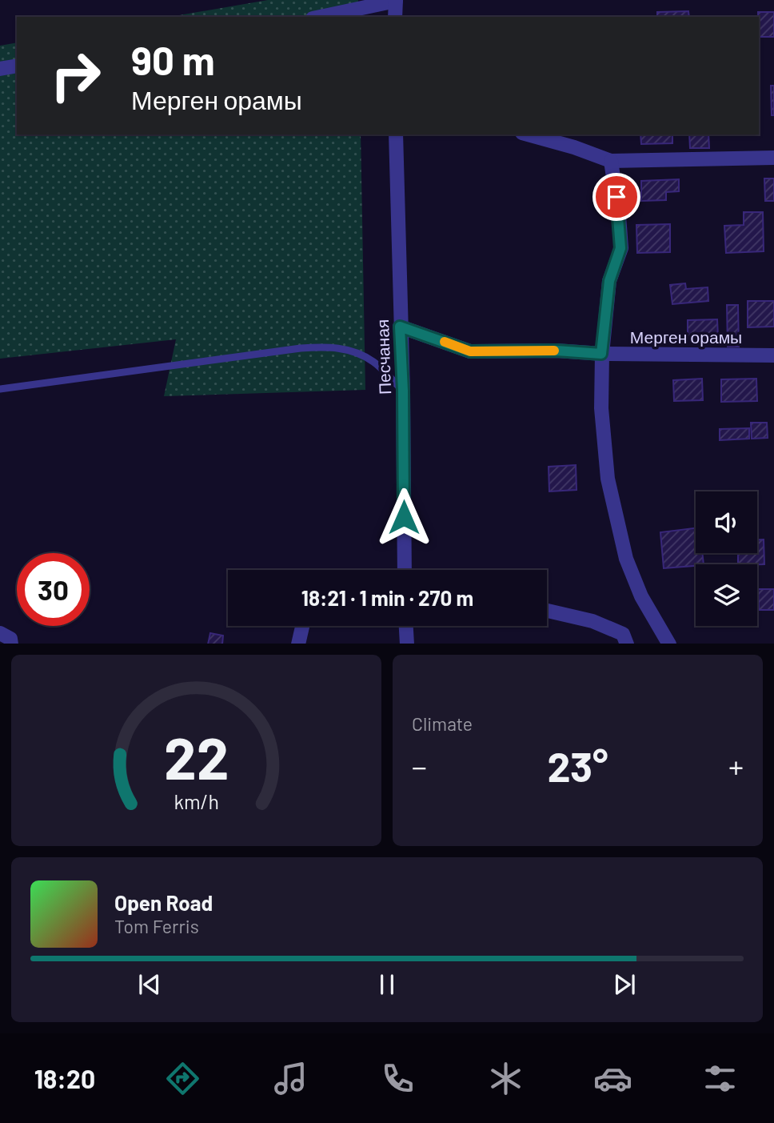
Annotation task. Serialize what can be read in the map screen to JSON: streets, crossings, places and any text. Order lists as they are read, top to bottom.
{
  "streets": {
    "street": ["Мерген орамы", "Песчаная"]
  },
  "crossings": [
    ["Мерген орамы", "Песчаная"]
  ],
  "page": {
    "turn": ["90 m", "Мерген орамы"],
    "limit": "30",
    "trip": "18:21 · 1 min · 270 m",
    "tile": "Climate",
    "heat": ["−", "23°", "+"],
    "song": ["Open Road", "Tom Ferris"],
    "tabs": "18:20",
    "gauge": ["22", "km/h"]
  }
}
